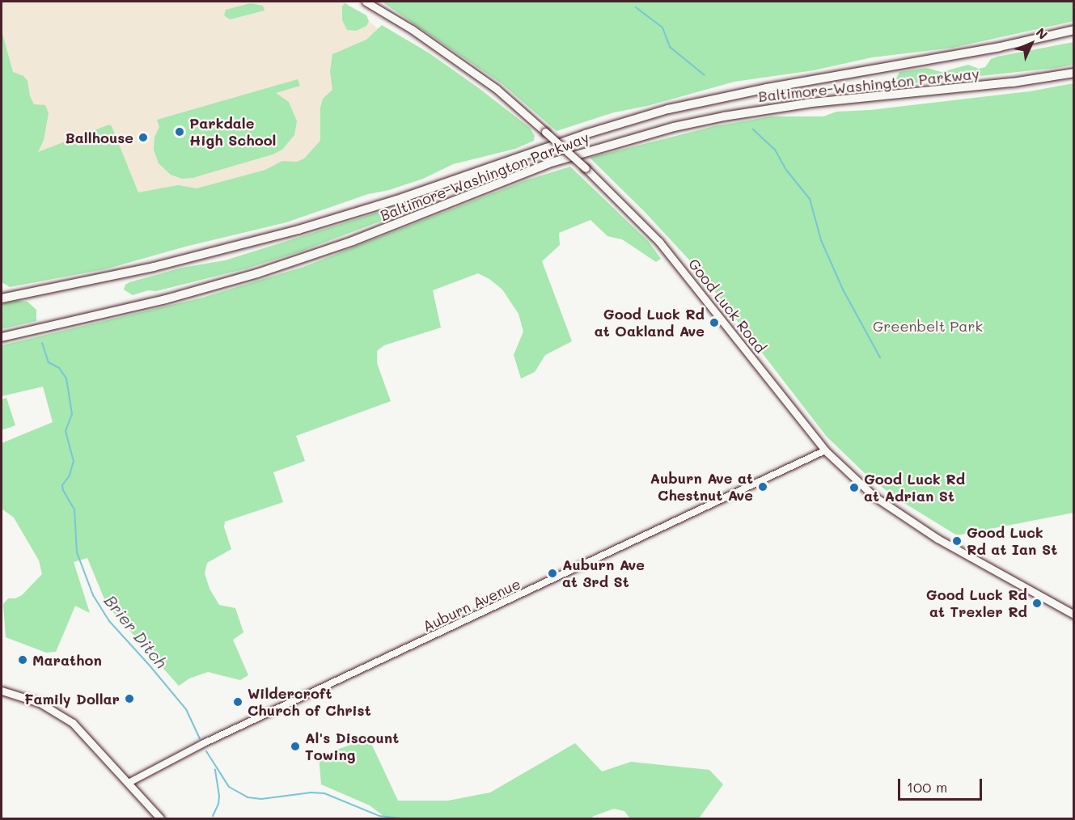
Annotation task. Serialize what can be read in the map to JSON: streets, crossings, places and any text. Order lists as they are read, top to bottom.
{
  "streets": {
    "highway": ["Baltimore-Washington Parkway"],
    "main road": ["Good Luck Road"],
    "street": ["Auburn Avenue"]
  },
  "crossings": [
    ["Good Luck Road", "Auburn Avenue"]
  ],
  "water": ["Brier Ditch"],
  "parks": ["Greenbelt Park"],
  "places": [
    "Parkdale High School",
    "Ballhouse",
    "Good Luck Rd at Oakland Ave",
    "Auburn Ave at Chestnut Ave",
    "Good Luck Rd at Adrian St",
    "Good Luck Rd at Ian St",
    "Auburn Ave at 3rd St",
    "Good Luck Rd at Trexler Rd",
    "Marathon",
    "Family Dollar",
    "Wildercroft Church of Christ",
    "Al's Discount Towing"
  ],
  "scale_bar": "100 m",
  "north": "top right"
}
